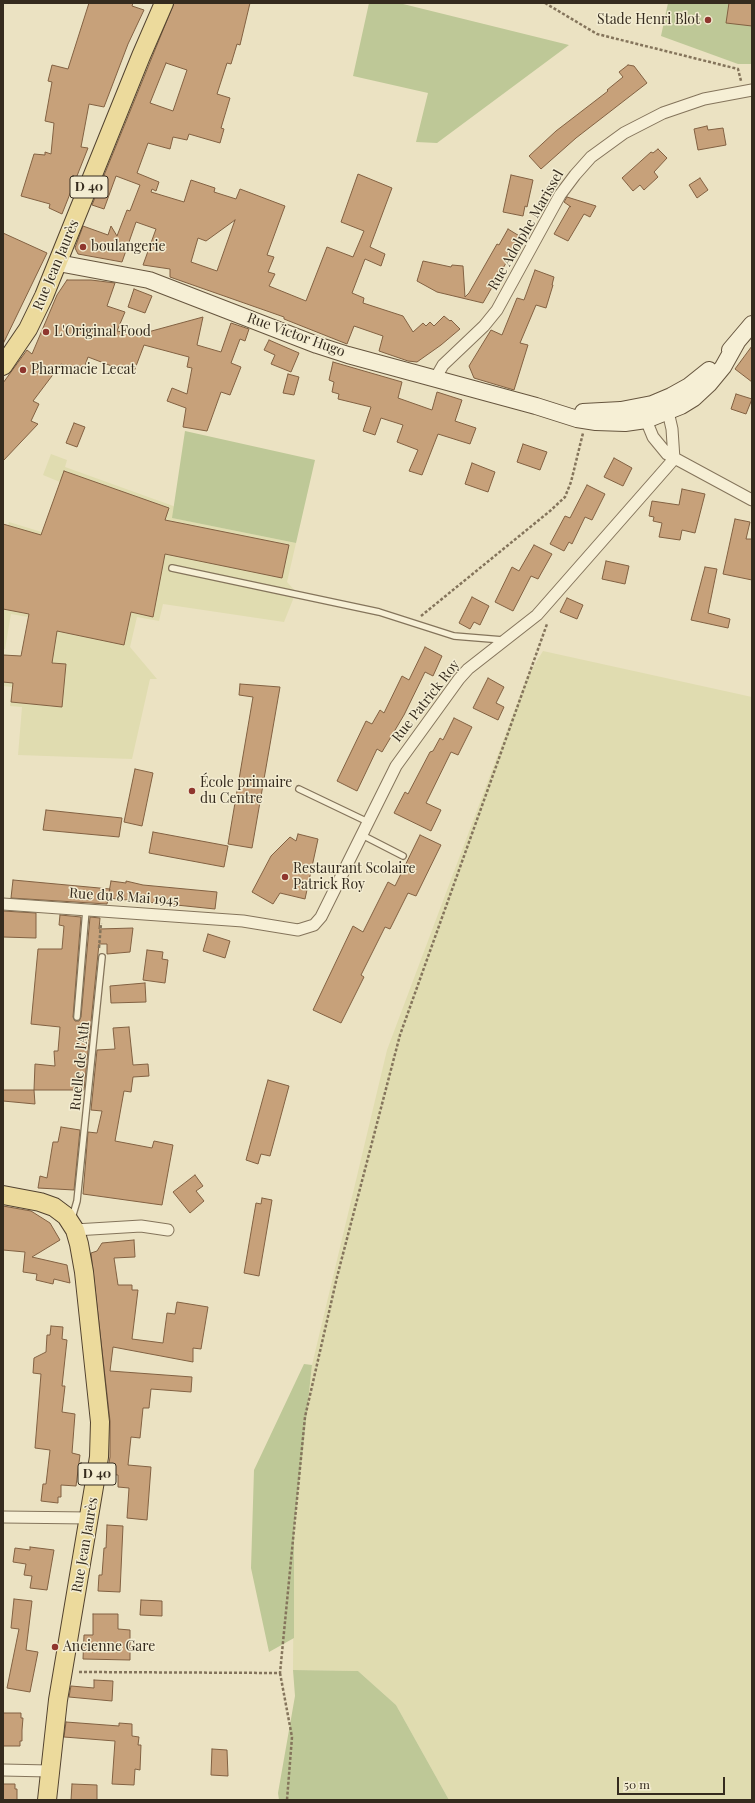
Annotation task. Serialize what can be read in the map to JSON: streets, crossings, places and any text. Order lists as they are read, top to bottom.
{
  "streets": {
    "main road": ["D 40", "Rue Jean Jaurès"],
    "street": [
      "Rue Adolphe Marissel",
      "Rue Victor Hugo",
      "Rue Patrick Roy",
      "Rue du 8 Mai 1945"
    ],
    "lane": ["Ruelle de l'Ath"]
  },
  "crossings": [
    ["Rue Adolphe Marissel", "Rue Victor Hugo"],
    ["Rue Jean Jaurès", "Rue Victor Hugo"],
    ["Rue Jean Jaurès", "Ruelle de l'Ath"],
    ["Rue Patrick Roy", "Rue du 8 Mai 1945"]
  ],
  "places": [
    "Stade Henri Blot",
    "boulangerie",
    "L'Original Food",
    "Pharmacie Lecat",
    "École primaire du Centre",
    "Restaurant Scolaire Patrick Roy",
    "Ancienne Gare"
  ],
  "scale_bar": "50 m"
}
